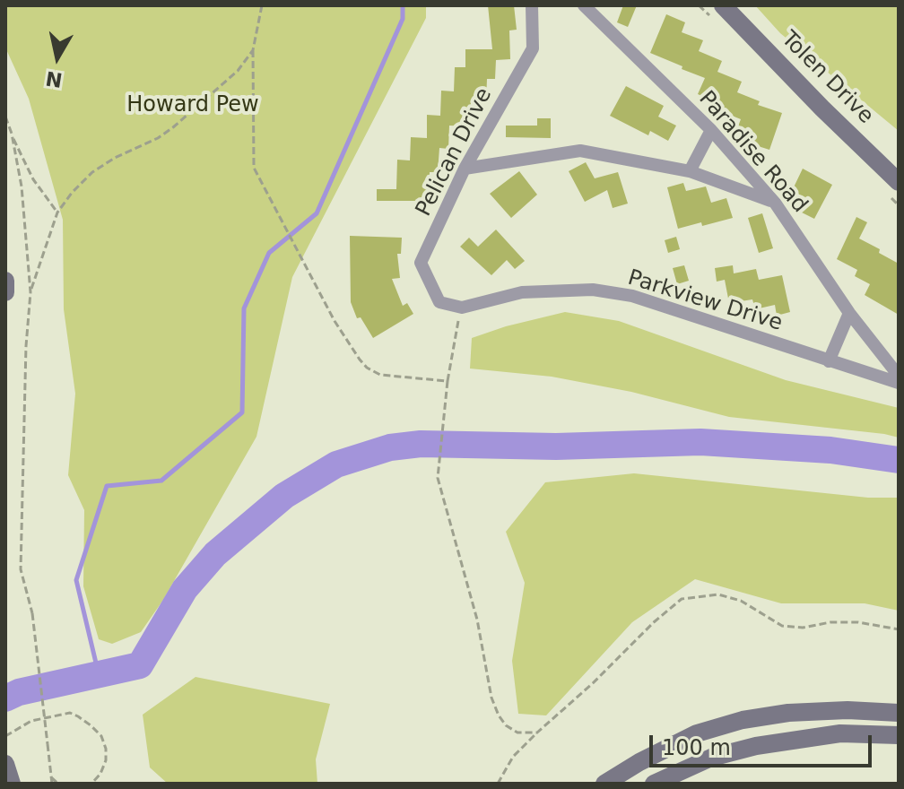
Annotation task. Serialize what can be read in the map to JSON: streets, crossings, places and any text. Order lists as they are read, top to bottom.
{
  "streets": {
    "main road": ["Tolen Drive"],
    "street": ["Pelican Drive", "Paradise Road", "Parkview Drive"]
  },
  "crossings": [
    ["Pelican Drive", "Parkview Drive"]
  ],
  "parks": ["Howard Pew"],
  "scale_bar": "100 m",
  "north": "bottom"
}
